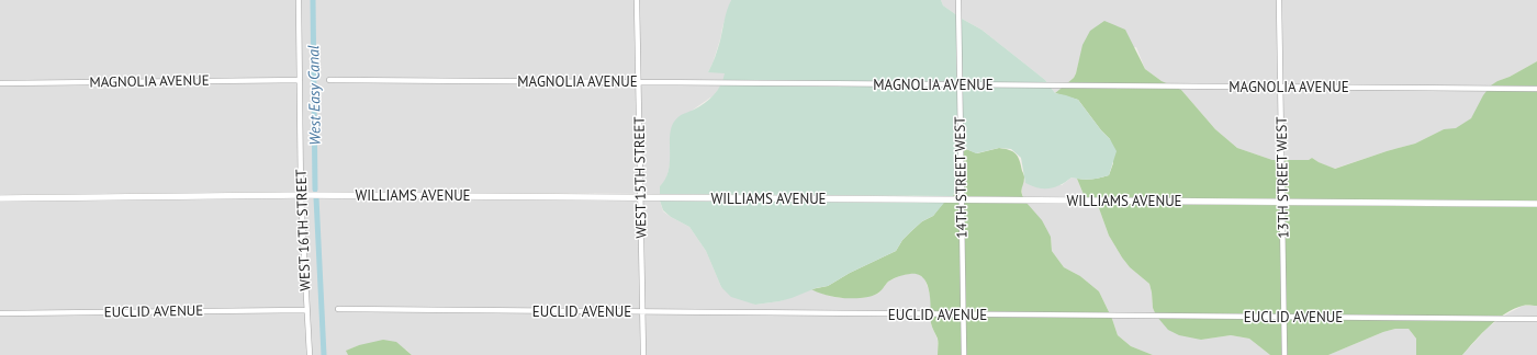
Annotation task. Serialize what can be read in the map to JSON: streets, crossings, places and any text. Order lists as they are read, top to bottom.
{
  "streets": {
    "street": [
      "MAGNOLIA AVENUE",
      "WEST 15TH STREET",
      "14TH STREET WEST",
      "13TH STREET WEST",
      "WILLIAMS AVENUE",
      "WEST 16TH STREET",
      "EUCLID AVENUE"
    ]
  },
  "crossings": [
    ["MAGNOLIA AVENUE", "WEST 15TH STREET"],
    ["MAGNOLIA AVENUE", "14TH STREET WEST"],
    ["MAGNOLIA AVENUE", "13TH STREET WEST"],
    ["MAGNOLIA AVENUE", "WEST 16TH STREET"],
    ["WEST 15TH STREET", "WILLIAMS AVENUE"],
    ["WEST 15TH STREET", "EUCLID AVENUE"],
    ["14TH STREET WEST", "WILLIAMS AVENUE"],
    ["14TH STREET WEST", "EUCLID AVENUE"],
    ["13TH STREET WEST", "WILLIAMS AVENUE"],
    ["13TH STREET WEST", "EUCLID AVENUE"],
    ["WILLIAMS AVENUE", "WEST 16TH STREET"],
    ["WEST 16TH STREET", "EUCLID AVENUE"]
  ],
  "water": ["West Easy Canal"]
}
